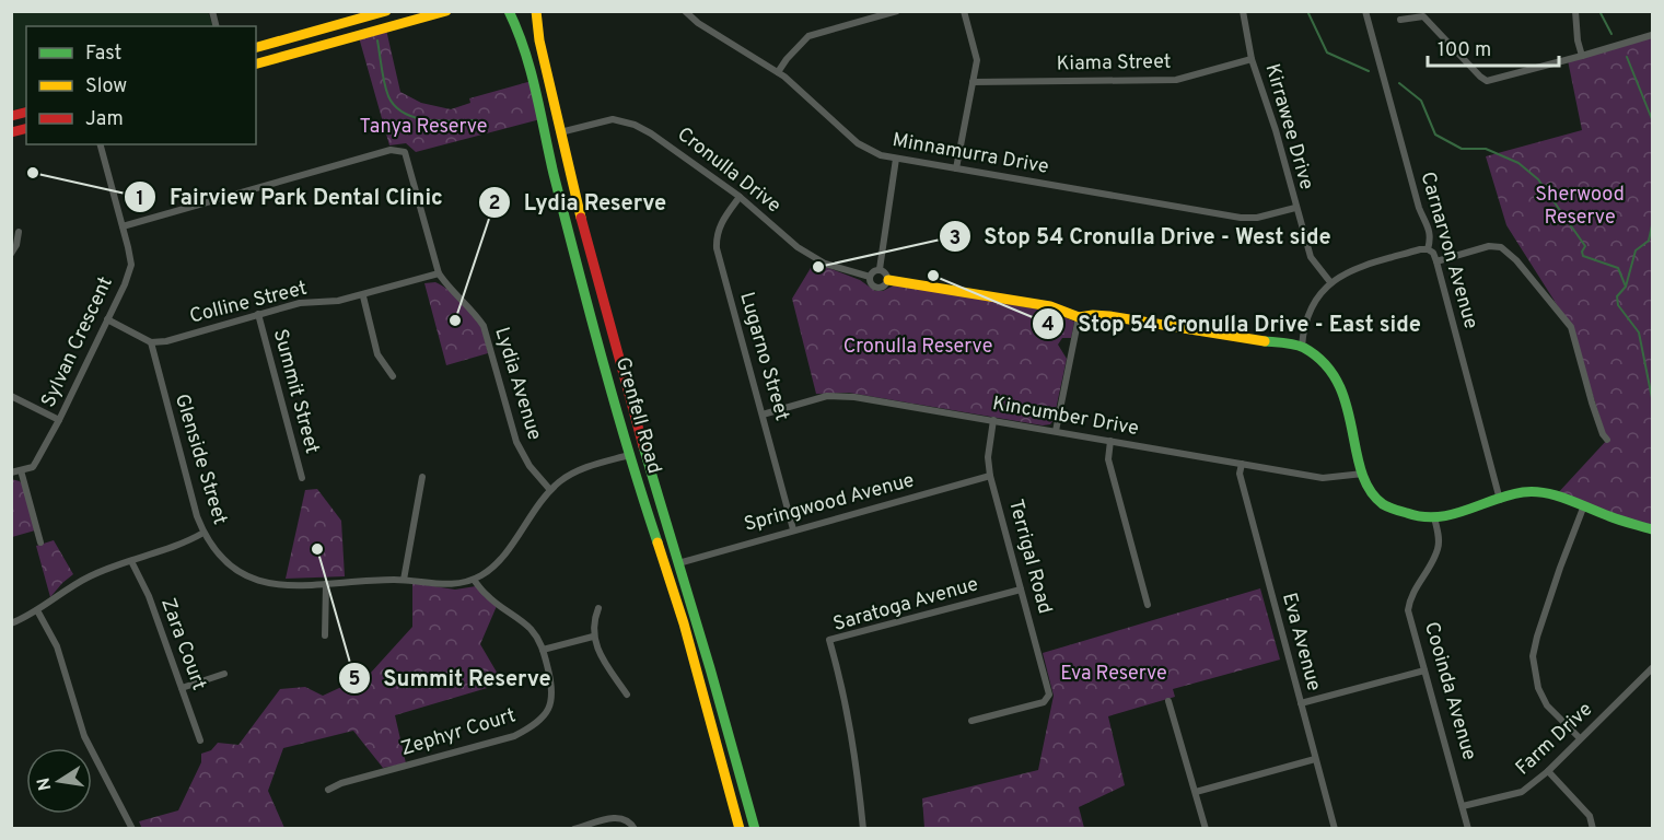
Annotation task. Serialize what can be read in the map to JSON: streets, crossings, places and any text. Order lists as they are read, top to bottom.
{
  "streets": {
    "main road": ["Grenfell Road"],
    "street": [
      "Kiama Street",
      "Kirrawee Drive",
      "Minnamurra Drive",
      "Cronulla Drive",
      "Carnarvon Avenue",
      "Colline Street",
      "Sylvan Crescent",
      "Lugarno Street",
      "Lydia Avenue",
      "Summit Street",
      "Kincumber Drive",
      "Glenside Street",
      "Springwood Avenue",
      "Terrigal Road",
      "Saratoga Avenue",
      "Eva Avenue",
      "Zara Court",
      "Cooinda Avenue",
      "Zephyr Court",
      "Farm Drive"
    ]
  },
  "crossings": [
    ["Kiama Street", "Kirrawee Drive"],
    ["Kirrawee Drive", "Minnamurra Drive"],
    ["Cronulla Drive", "Lugarno Street"],
    ["Cronulla Drive", "Grenfell Road"],
    ["Colline Street", "Lydia Avenue"],
    ["Colline Street", "Summit Street"],
    ["Colline Street", "Glenside Street"],
    ["Sylvan Crescent", "Lydia Avenue"],
    ["Lugarno Street", "Kincumber Drive"],
    ["Lugarno Street", "Springwood Avenue"],
    ["Grenfell Road", "Springwood Avenue"],
    ["Kincumber Drive", "Terrigal Road"],
    ["Kincumber Drive", "Eva Avenue"],
    ["Glenside Street", "Zephyr Court"],
    ["Springwood Avenue", "Terrigal Road"],
    ["Terrigal Road", "Saratoga Avenue"],
    ["Cooinda Avenue", "Farm Drive"]
  ],
  "parks": [
    "Tanya Reserve",
    "Sherwood Reserve",
    "Cronulla Reserve",
    "Eva Reserve"
  ],
  "places": [
    "Fairview Park Dental Clinic",
    "Stop 54 Cronulla Drive - West side",
    "Stop 54 Cronulla Drive - East side",
    "Lydia Reserve",
    "Summit Reserve"
  ],
  "legend": ["Fast", "Slow", "Jam"],
  "scale_bar": "100 m",
  "north": "left"
}
